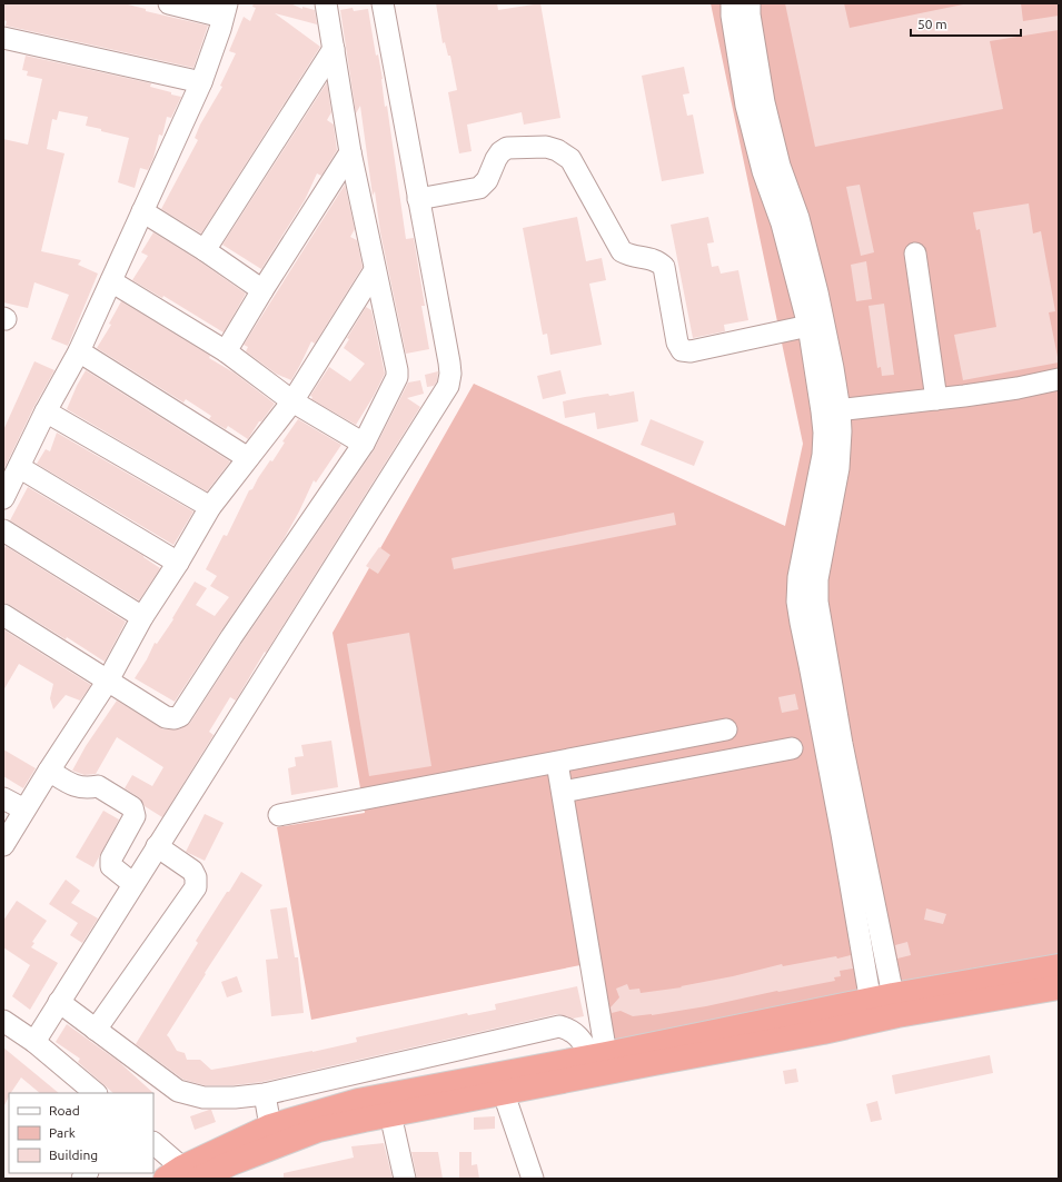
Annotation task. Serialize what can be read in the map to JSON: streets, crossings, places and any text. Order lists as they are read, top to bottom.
{
  "legend": ["Road", "Park", "Building"],
  "scale_bar": "50 m"
}
